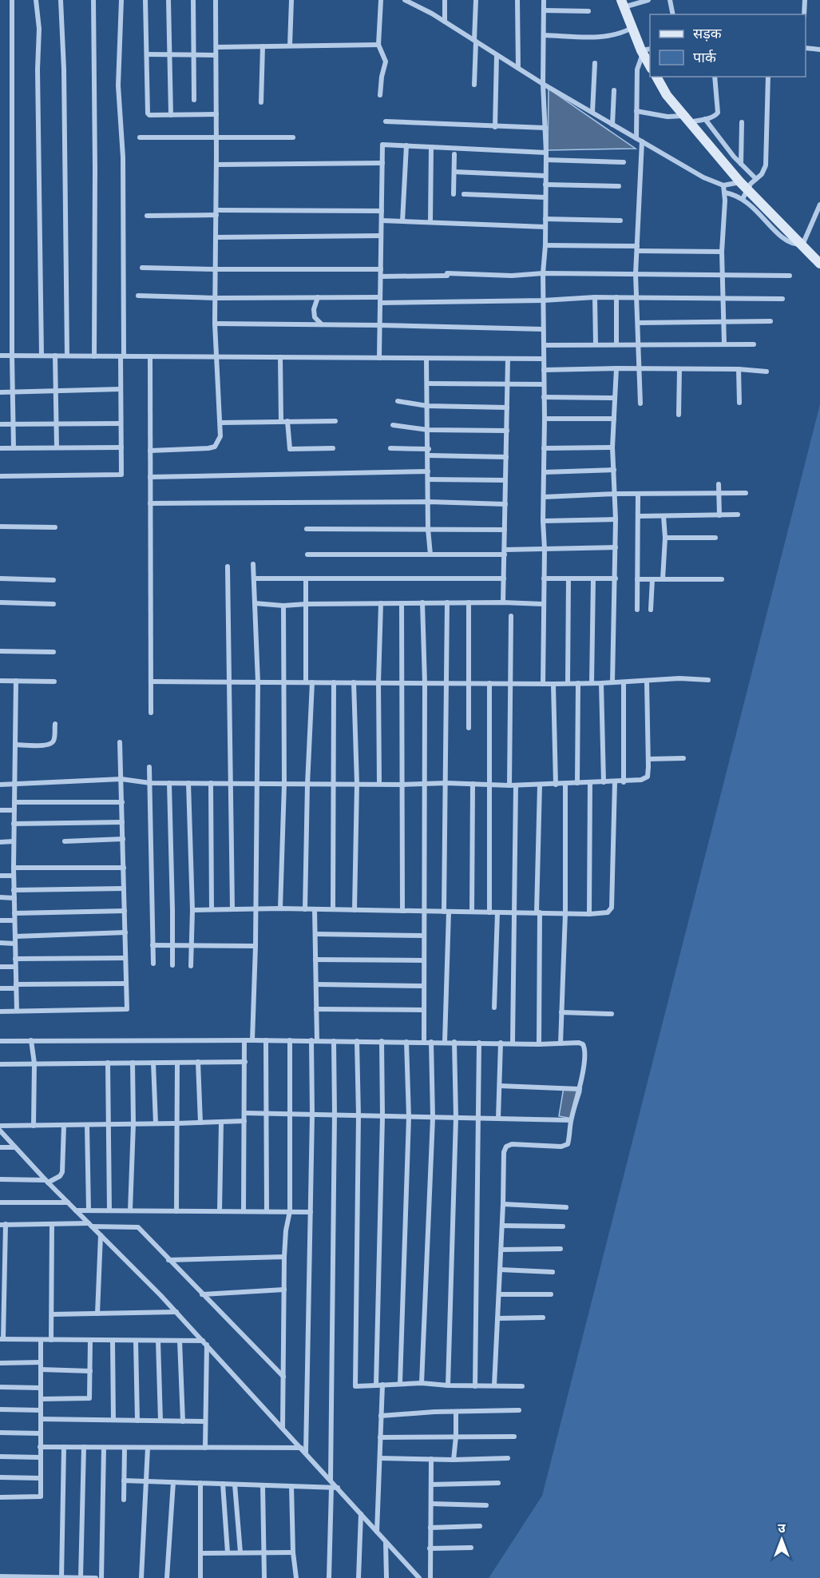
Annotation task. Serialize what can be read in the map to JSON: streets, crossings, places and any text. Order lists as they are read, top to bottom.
{
  "legend": ["सड़क", "पार्क"],
  "north": "top"
}
